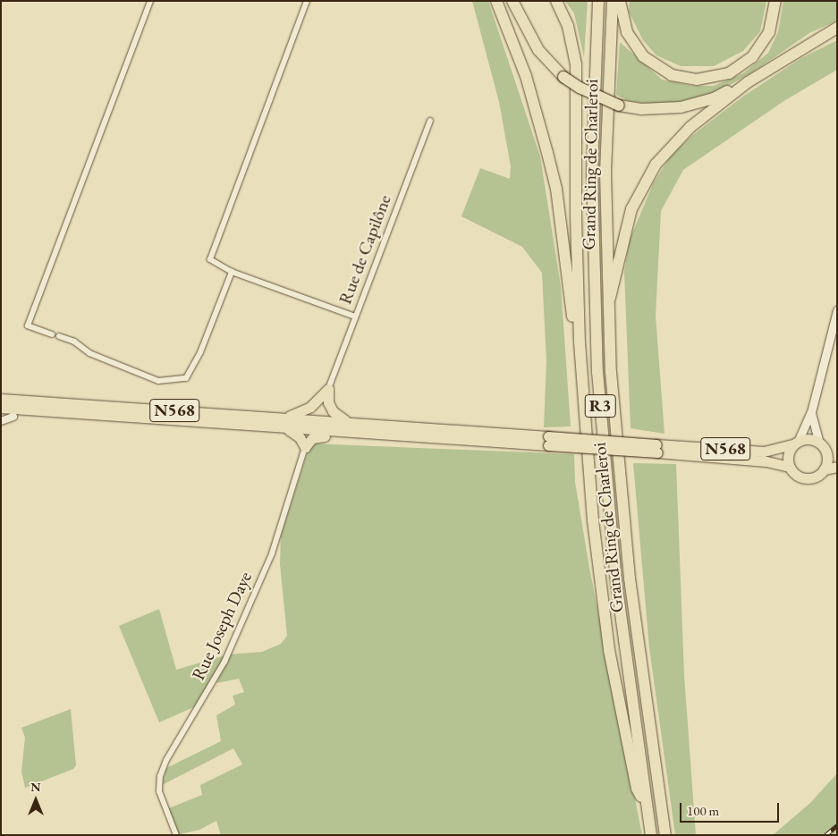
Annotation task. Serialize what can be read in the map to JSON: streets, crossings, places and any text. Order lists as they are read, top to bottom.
{
  "streets": {
    "highway": ["Grand Ring de Charleroi", "R3", "N568"],
    "street": ["Rue de Capilône", "Rue Joseph Daye"]
  },
  "scale_bar": "100 m",
  "north": "top"
}
